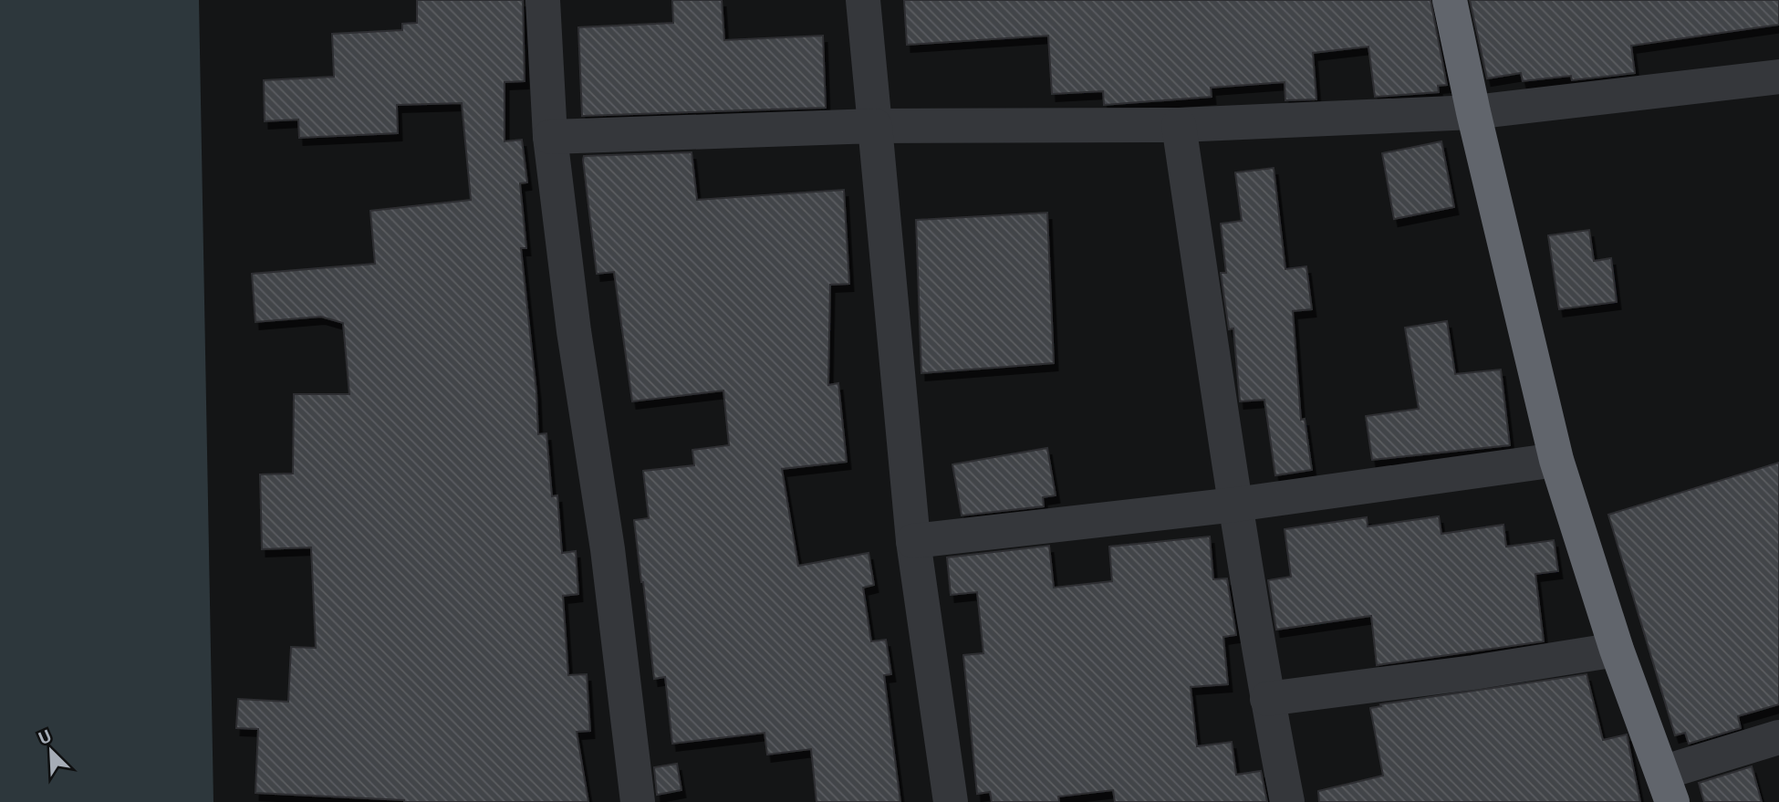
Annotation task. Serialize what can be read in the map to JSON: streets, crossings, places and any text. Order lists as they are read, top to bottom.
{
  "north": "top left"
}
